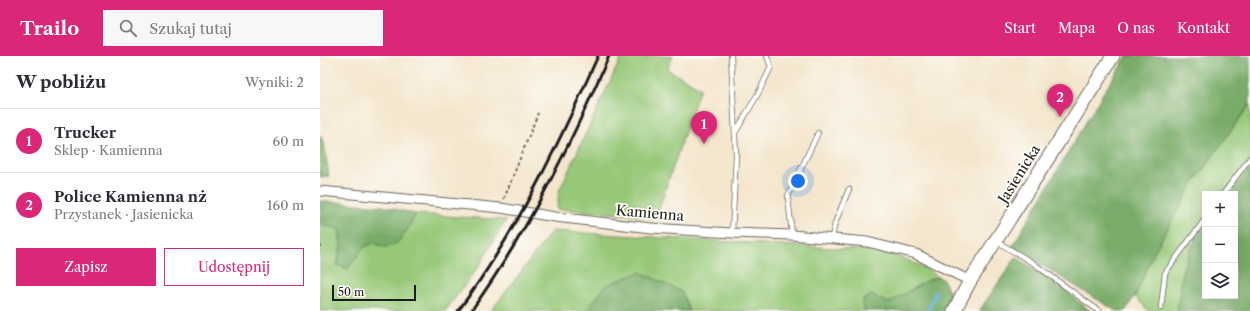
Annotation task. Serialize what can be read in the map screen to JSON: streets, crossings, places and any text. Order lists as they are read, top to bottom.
{
  "streets": {
    "main road": ["Jasienicka"],
    "street": ["Kamienna"]
  },
  "crossings": [
    ["Jasienicka", "Kamienna"]
  ],
  "scale_bar": "50 m",
  "page": {
    "header": "Trailo",
    "search": "Szukaj tutaj",
    "nav": [
      "Start",
      "Mapa",
      "O nas",
      "Kontakt"
    ],
    "heading": ["W pobliżu", "Wyniki: 2"],
    "pins": ["2", "1"],
    "list": [
      {
        "mark": "1",
        "name": "Trucker",
        "note": "Sklep · Kamienna",
        "value": "60 m"
      },
      {
        "mark": "2",
        "name": "Police Kamienna nż",
        "note": "Przystanek · Jasienicka",
        "value": "160 m"
      }
    ],
    "map_buttons": ["+", "−"],
    "buttons": ["Zapisz", "Udostępnij"],
    "scale": "50 m"
  }
}
